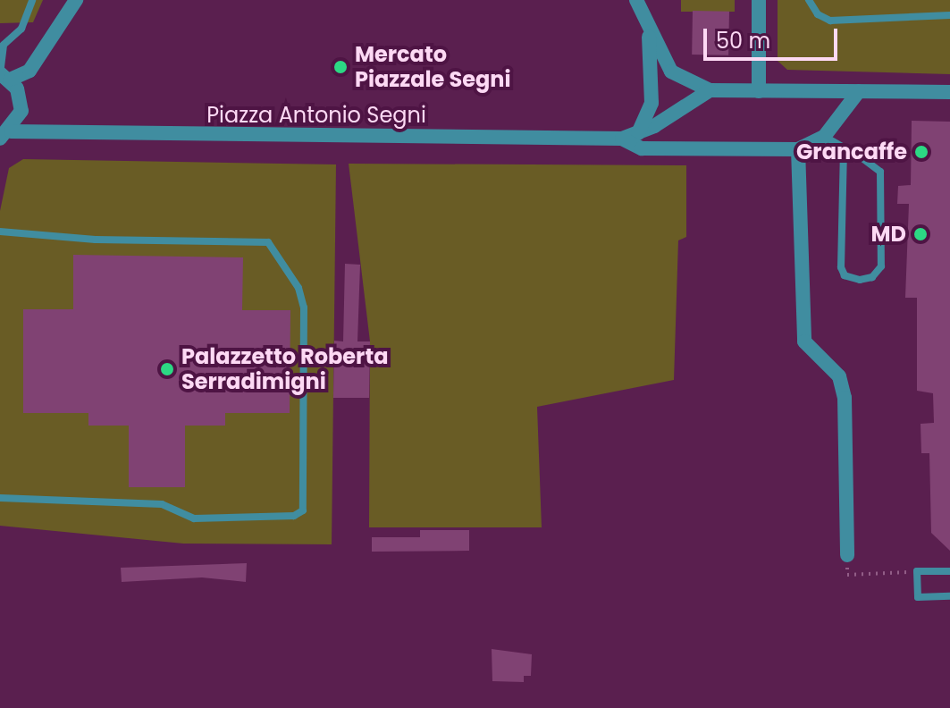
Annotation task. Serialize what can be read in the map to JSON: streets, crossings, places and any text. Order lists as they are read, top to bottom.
{
  "streets": {
    "street": ["Piazza Antonio Segni"]
  },
  "places": [
    "Mercato Piazzale Segni",
    "Grancaffe",
    "MD",
    "Palazzetto Roberta Serradimigni"
  ],
  "scale_bar": "50 m"
}
